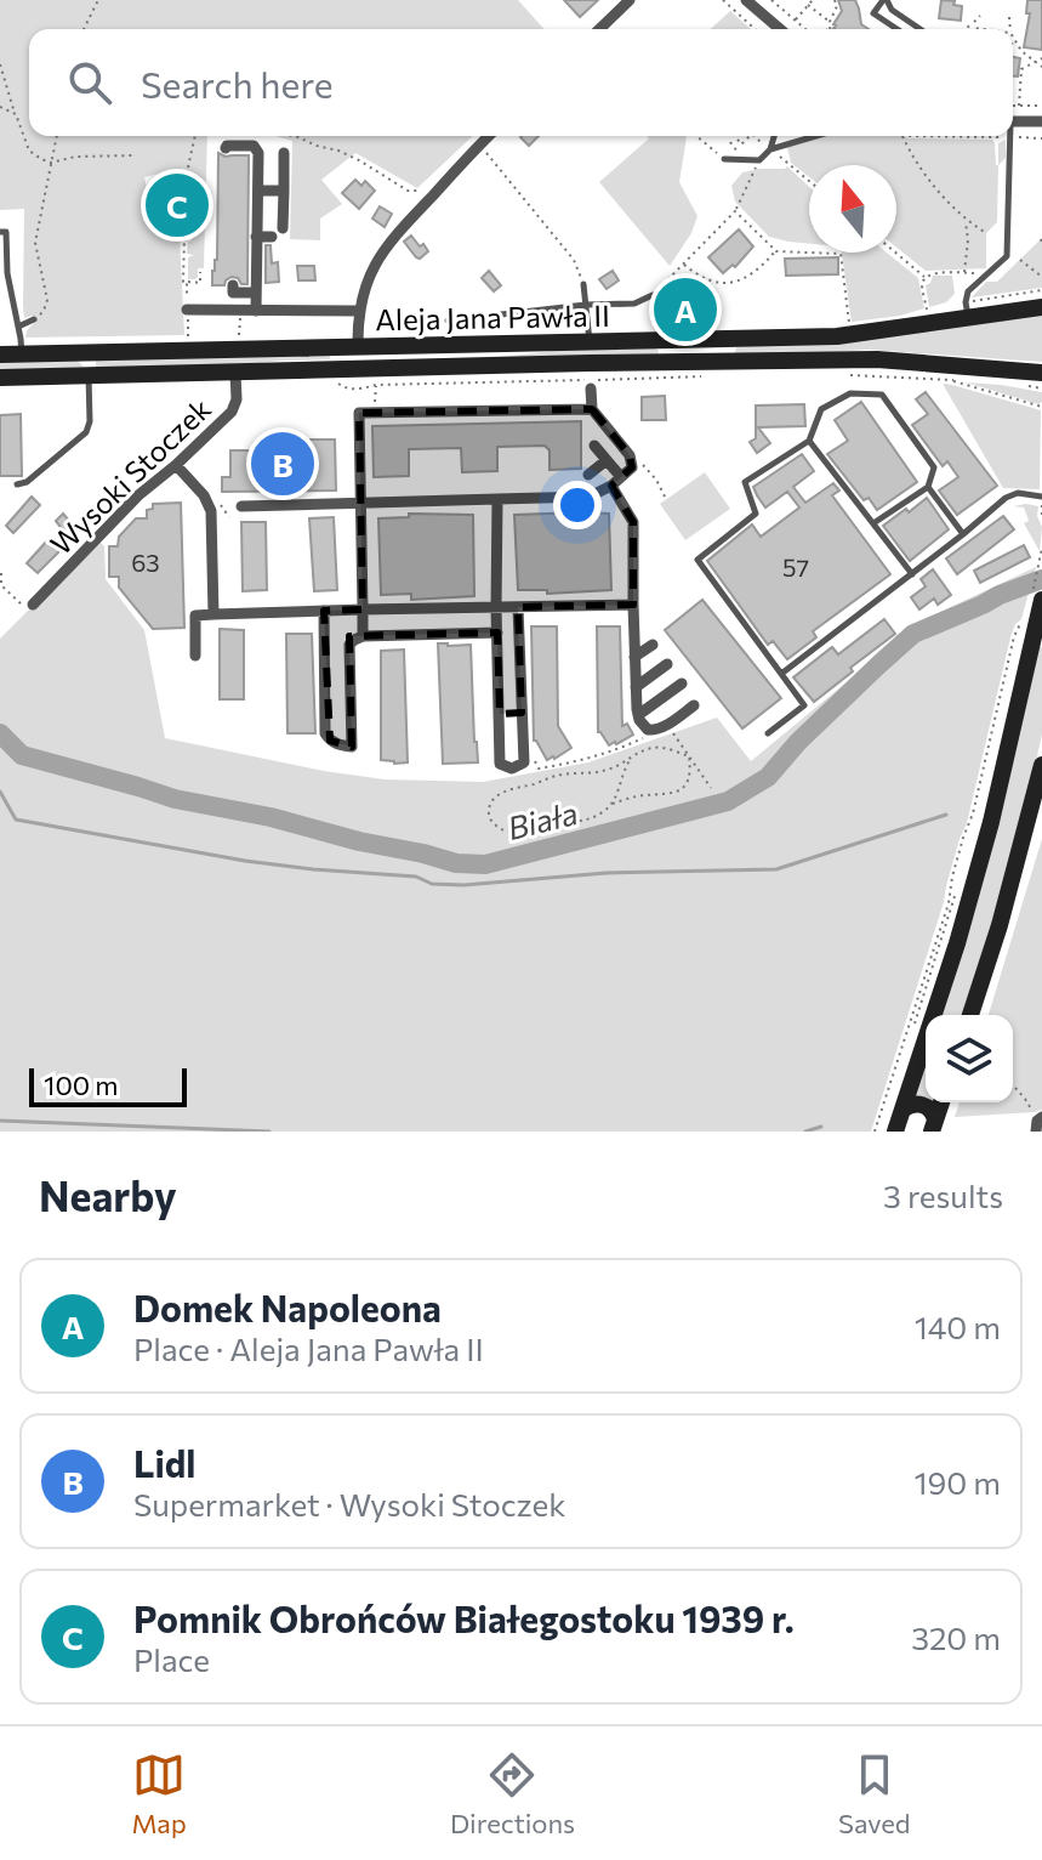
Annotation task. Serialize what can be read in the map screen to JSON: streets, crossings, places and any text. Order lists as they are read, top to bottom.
{
  "streets": {
    "main road": ["Aleja Jana Pawła II"],
    "street": ["Wysoki Stoczek"]
  },
  "crossings": [
    ["Aleja Jana Pawła II", "Wysoki Stoczek"]
  ],
  "water": ["Biała"],
  "house_numbers": ["63", "57"],
  "scale_bar": "100 m",
  "north": "top",
  "page": {
    "search": "Search here",
    "pins": ["C", "A", "B"],
    "scale": "100 m",
    "heading": ["Nearby", "3 results"],
    "list": [
      {
        "mark": "A",
        "name": "Domek Napoleona",
        "note": "Place · Aleja Jana Pawła II",
        "value": "140 m"
      },
      {
        "mark": "B",
        "name": "Lidl",
        "note": "Supermarket · Wysoki Stoczek",
        "value": "190 m"
      },
      {
        "mark": "C",
        "name": "Pomnik Obrońców Białegostoku 1939 r.",
        "note": "Place",
        "value": "320 m"
      }
    ],
    "nav": ["Map", "Directions", "Saved"]
  }
}
